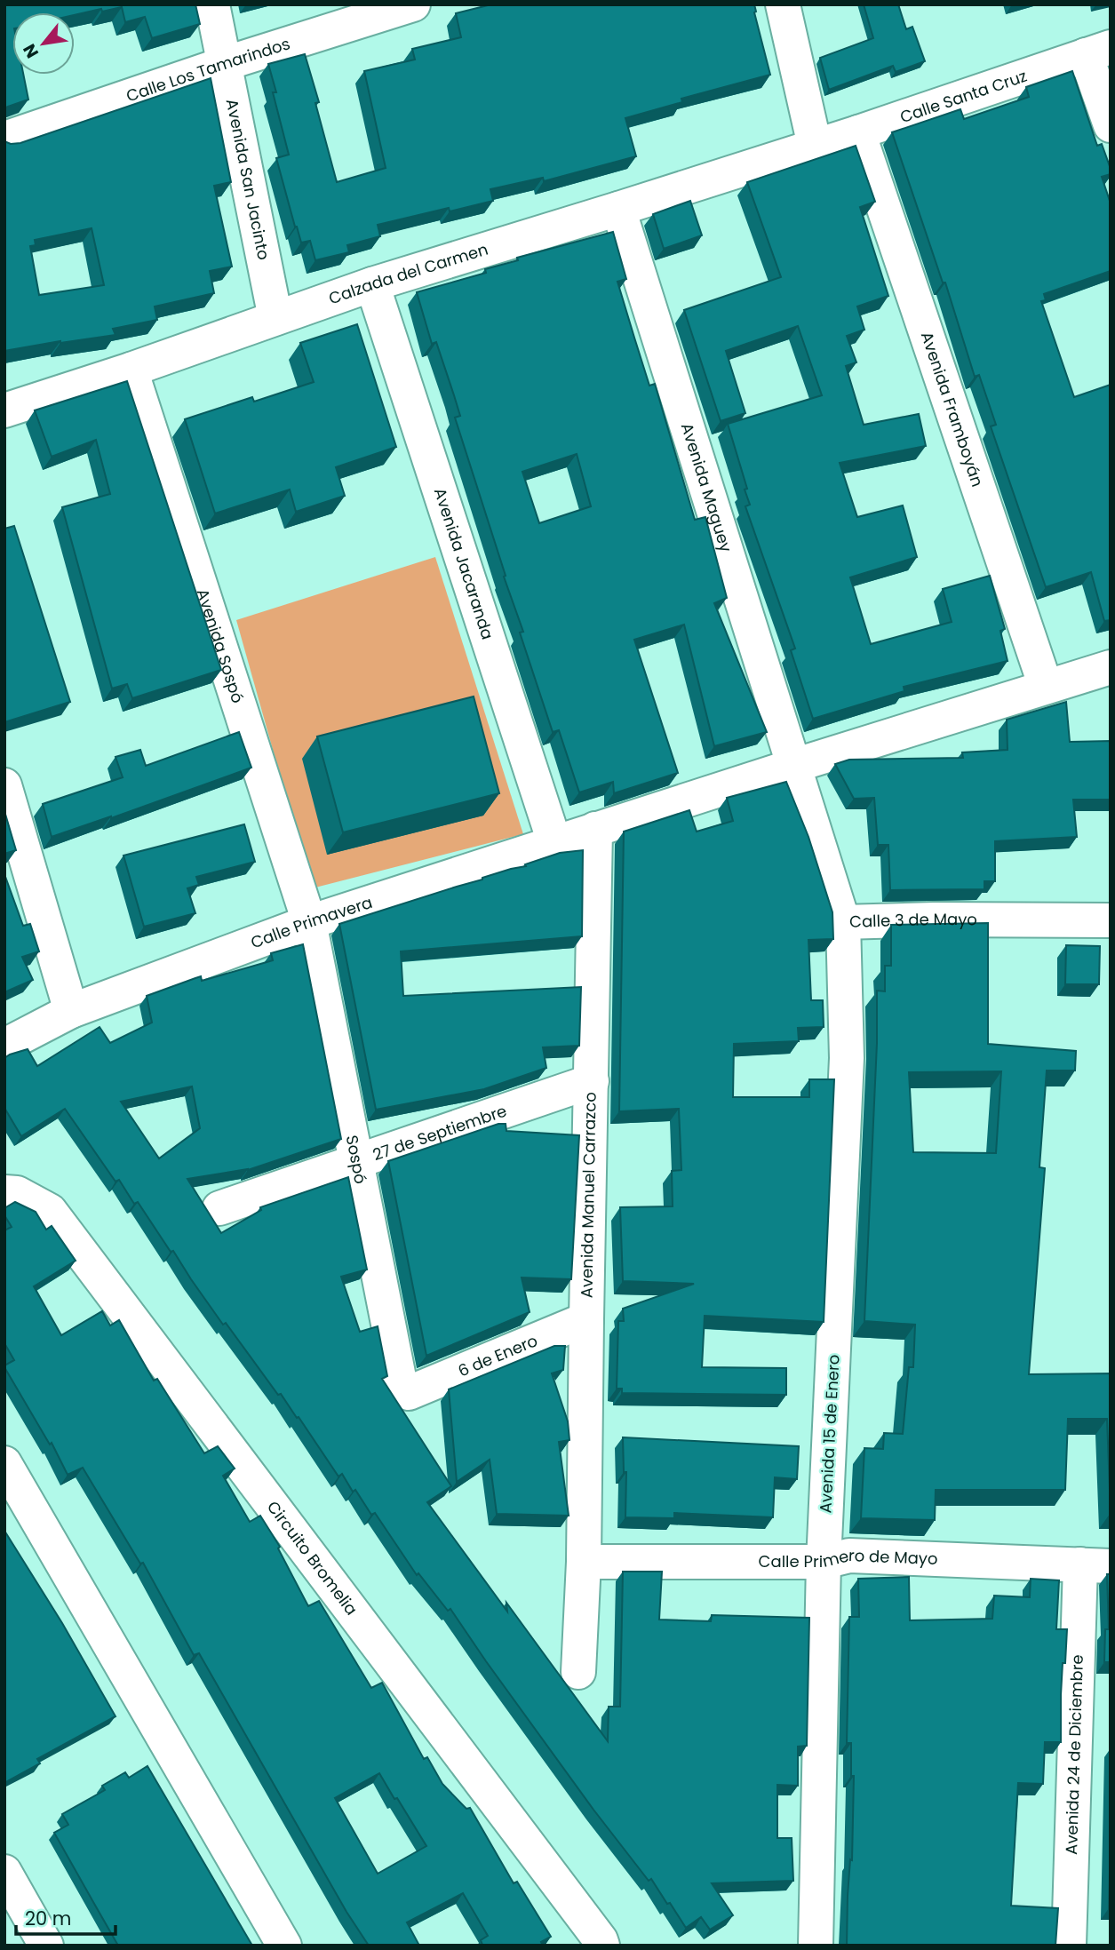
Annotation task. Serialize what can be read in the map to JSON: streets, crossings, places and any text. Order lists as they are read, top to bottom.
{
  "streets": {
    "street": [
      "Calle Los Tamarindos",
      "Calle Santa Cruz",
      "Avenida San Jacinto",
      "Calzada del Carmen",
      "Avenida Framboyán",
      "Avenida Maguey",
      "Avenida Jacaranda",
      "Avenida Sospó",
      "Calle 3 de Mayo",
      "Calle Primavera",
      "27 de Septiembre",
      "Sospó",
      "Avenida Manuel Carrazco",
      "6 de Enero",
      "Avenida 15 de Enero",
      "Circuito Bromelia",
      "Calle Primero de Mayo",
      "Avenida 24 de Diciembre"
    ]
  },
  "crossings": [
    ["Calle Los Tamarindos", "Avenida San Jacinto"],
    ["Calle Santa Cruz", "Calzada del Carmen"],
    ["Calle Santa Cruz", "Avenida Framboyán"],
    ["Avenida San Jacinto", "Calzada del Carmen"],
    ["Calzada del Carmen", "Avenida Maguey"],
    ["Calzada del Carmen", "Avenida Jacaranda"],
    ["Calzada del Carmen", "Avenida Sospó"],
    ["Avenida Framboyán", "Calle Primavera"],
    ["Avenida Maguey", "Calle 3 de Mayo"],
    ["Avenida Maguey", "Calle Primavera"],
    ["Avenida Jacaranda", "Calle Primavera"],
    ["Avenida Sospó", "Calle Primavera"],
    ["Avenida Sospó", "Sospó"],
    ["Calle 3 de Mayo", "Calle Primavera"],
    ["Calle 3 de Mayo", "Avenida 15 de Enero"],
    ["Calle Primavera", "Sospó"],
    ["Calle Primavera", "Avenida Manuel Carrazco"],
    ["27 de Septiembre", "Sospó"],
    ["27 de Septiembre", "Avenida Manuel Carrazco"],
    ["Sospó", "6 de Enero"],
    ["Avenida Manuel Carrazco", "6 de Enero"],
    ["Avenida Manuel Carrazco", "Calle Primero de Mayo"],
    ["Avenida 15 de Enero", "Calle Primero de Mayo"],
    ["Calle Primero de Mayo", "Avenida 24 de Diciembre"]
  ],
  "scale_bar": "20 m",
  "north": "bottom left"
}
